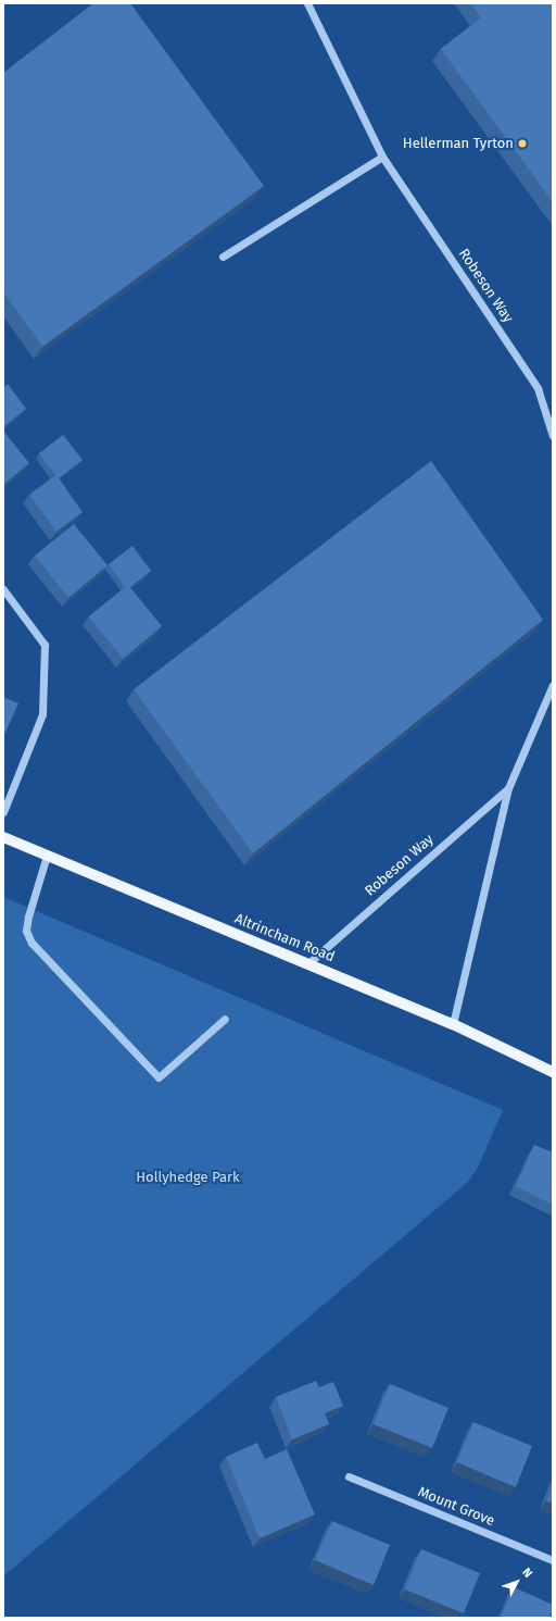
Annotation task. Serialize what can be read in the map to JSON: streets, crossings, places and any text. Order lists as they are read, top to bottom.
{
  "streets": {
    "main road": ["Altrincham Road"],
    "street": ["Robeson Way", "Mount Grove"]
  },
  "crossings": [
    ["Robeson Way", "Altrincham Road"]
  ],
  "parks": ["Hollyhedge Park"],
  "places": ["Hellerman Tyrton"],
  "north": "top right"
}
